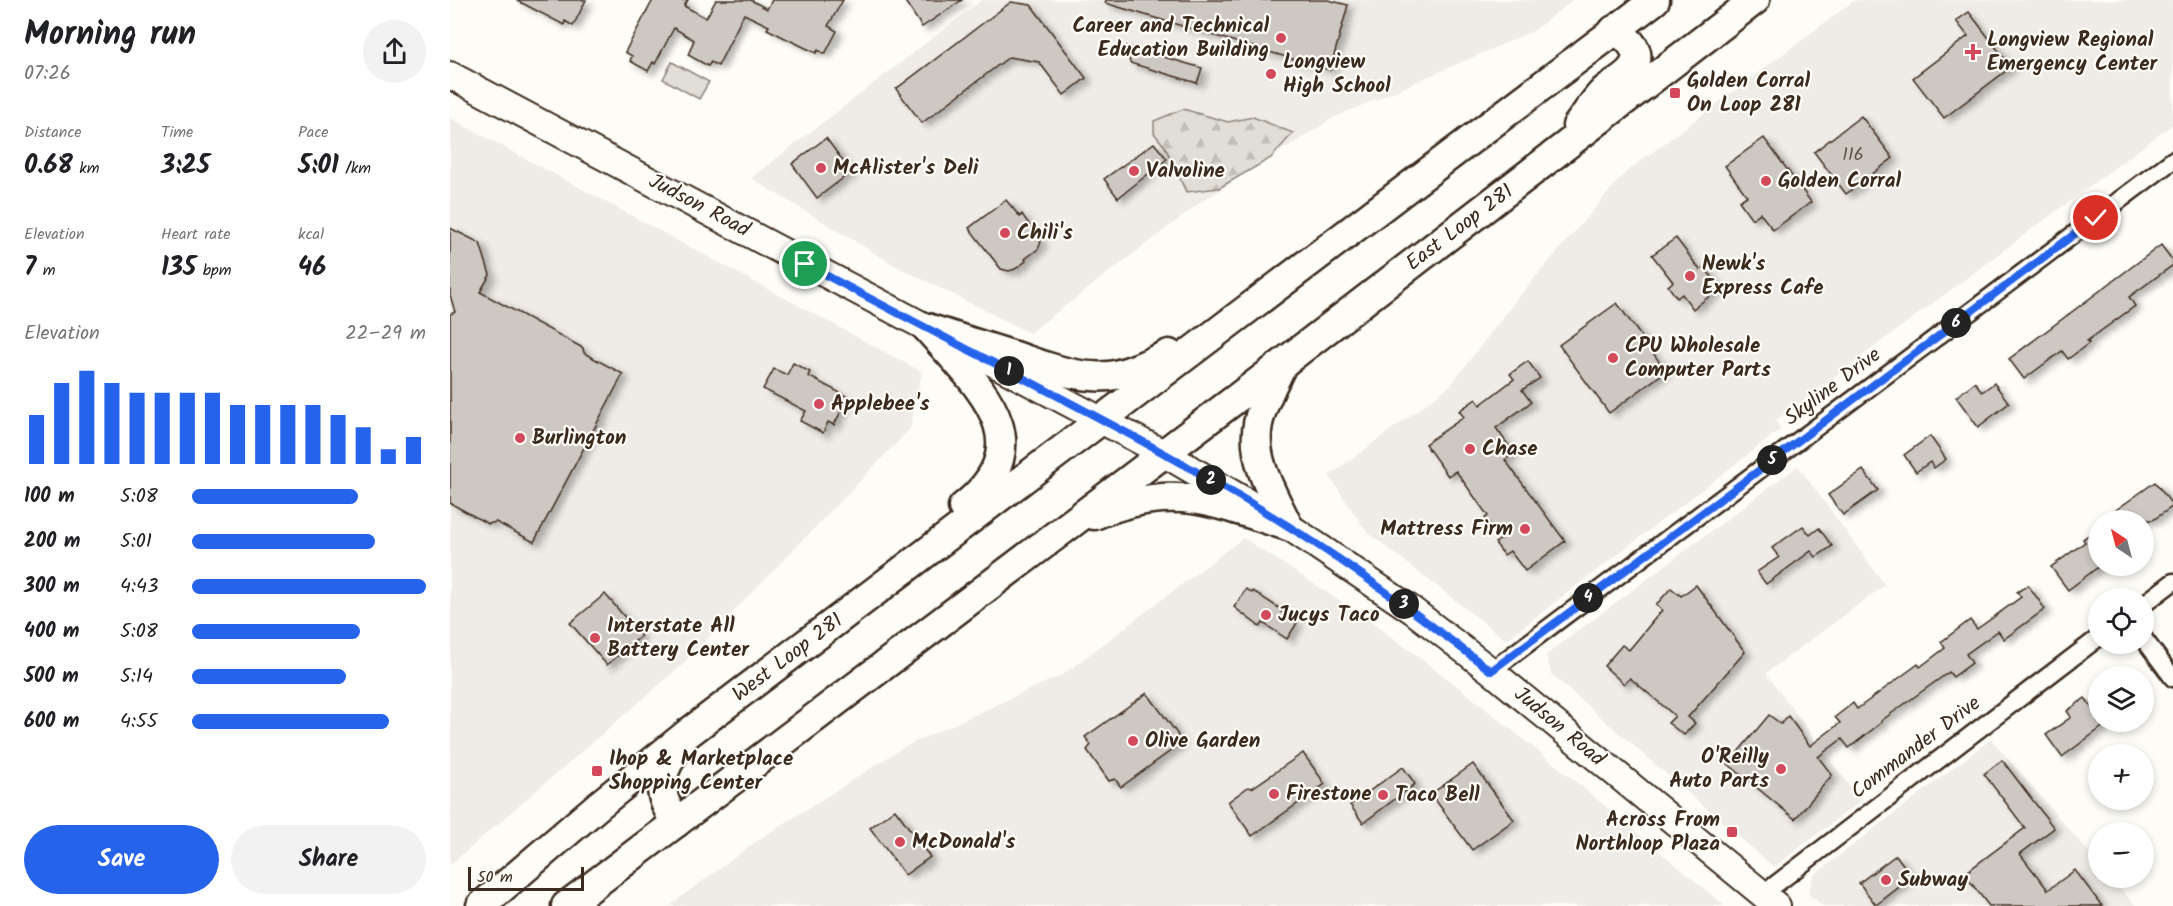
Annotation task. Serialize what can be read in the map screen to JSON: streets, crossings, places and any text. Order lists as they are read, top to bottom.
{
  "streets": {
    "highway": ["East Loop 281", "West Loop 281"],
    "main road": ["Judson Road"],
    "street": ["Skyline Drive", "Commander Drive"]
  },
  "crossings": [
    ["Judson Road", "East Loop 281"],
    ["Judson Road", "Skyline Drive"],
    ["Judson Road", "West Loop 281"],
    ["Judson Road", "Commander Drive"]
  ],
  "places": {
    "other": [
      "Career and Technical Education Building",
      "Longview High School",
      "McAlister's Deli",
      "Valvoline",
      "Golden Corral",
      "Chili's",
      "Newk's Express Cafe",
      "CPU Wholesale Computer Parts",
      "Applebee's",
      "Burlington",
      "Chase",
      "Mattress Firm",
      "Jucys Taco",
      "Interstate All Battery Center",
      "Olive Garden",
      "O'Reilly Auto Parts",
      "Firestone",
      "Taco Bell",
      "McDonald's",
      "Subway"
    ],
    "health": ["Longview Regional Emergency Center"],
    "transit": ["Golden Corral On Loop 281", "Ihop & Marketplace Shopping Center", "Across From Northloop Plaza"]
  },
  "house_numbers": ["116"],
  "scale_bar": "50 m",
  "north": "top left",
  "page": {
    "heading": ["Morning run", "07:26"],
    "stats": [
      ["Distance", "0.68 km"],
      ["Time", "3:25"],
      ["Pace", "5:01 /km"],
      ["Elevation", "7 m"],
      ["Heart rate", "135 bpm"],
      ["kcal", "46"]
    ],
    "chart": ["Elevation", "22–29 m"],
    "pins": [
      "6",
      "1",
      "5",
      "2",
      "4",
      "3"
    ],
    "list": [
      {
        "name": "100 m",
        "note": "5:08"
      },
      {
        "name": "200 m",
        "note": "5:01"
      },
      {
        "name": "300 m",
        "note": "4:43"
      },
      {
        "name": "400 m",
        "note": "5:08"
      },
      {
        "name": "500 m",
        "note": "5:14"
      },
      {
        "name": "600 m",
        "note": "4:55"
      }
    ],
    "map_buttons": ["+", "−"],
    "buttons": ["Save", "Share"],
    "scale": "50 m"
  }
}
